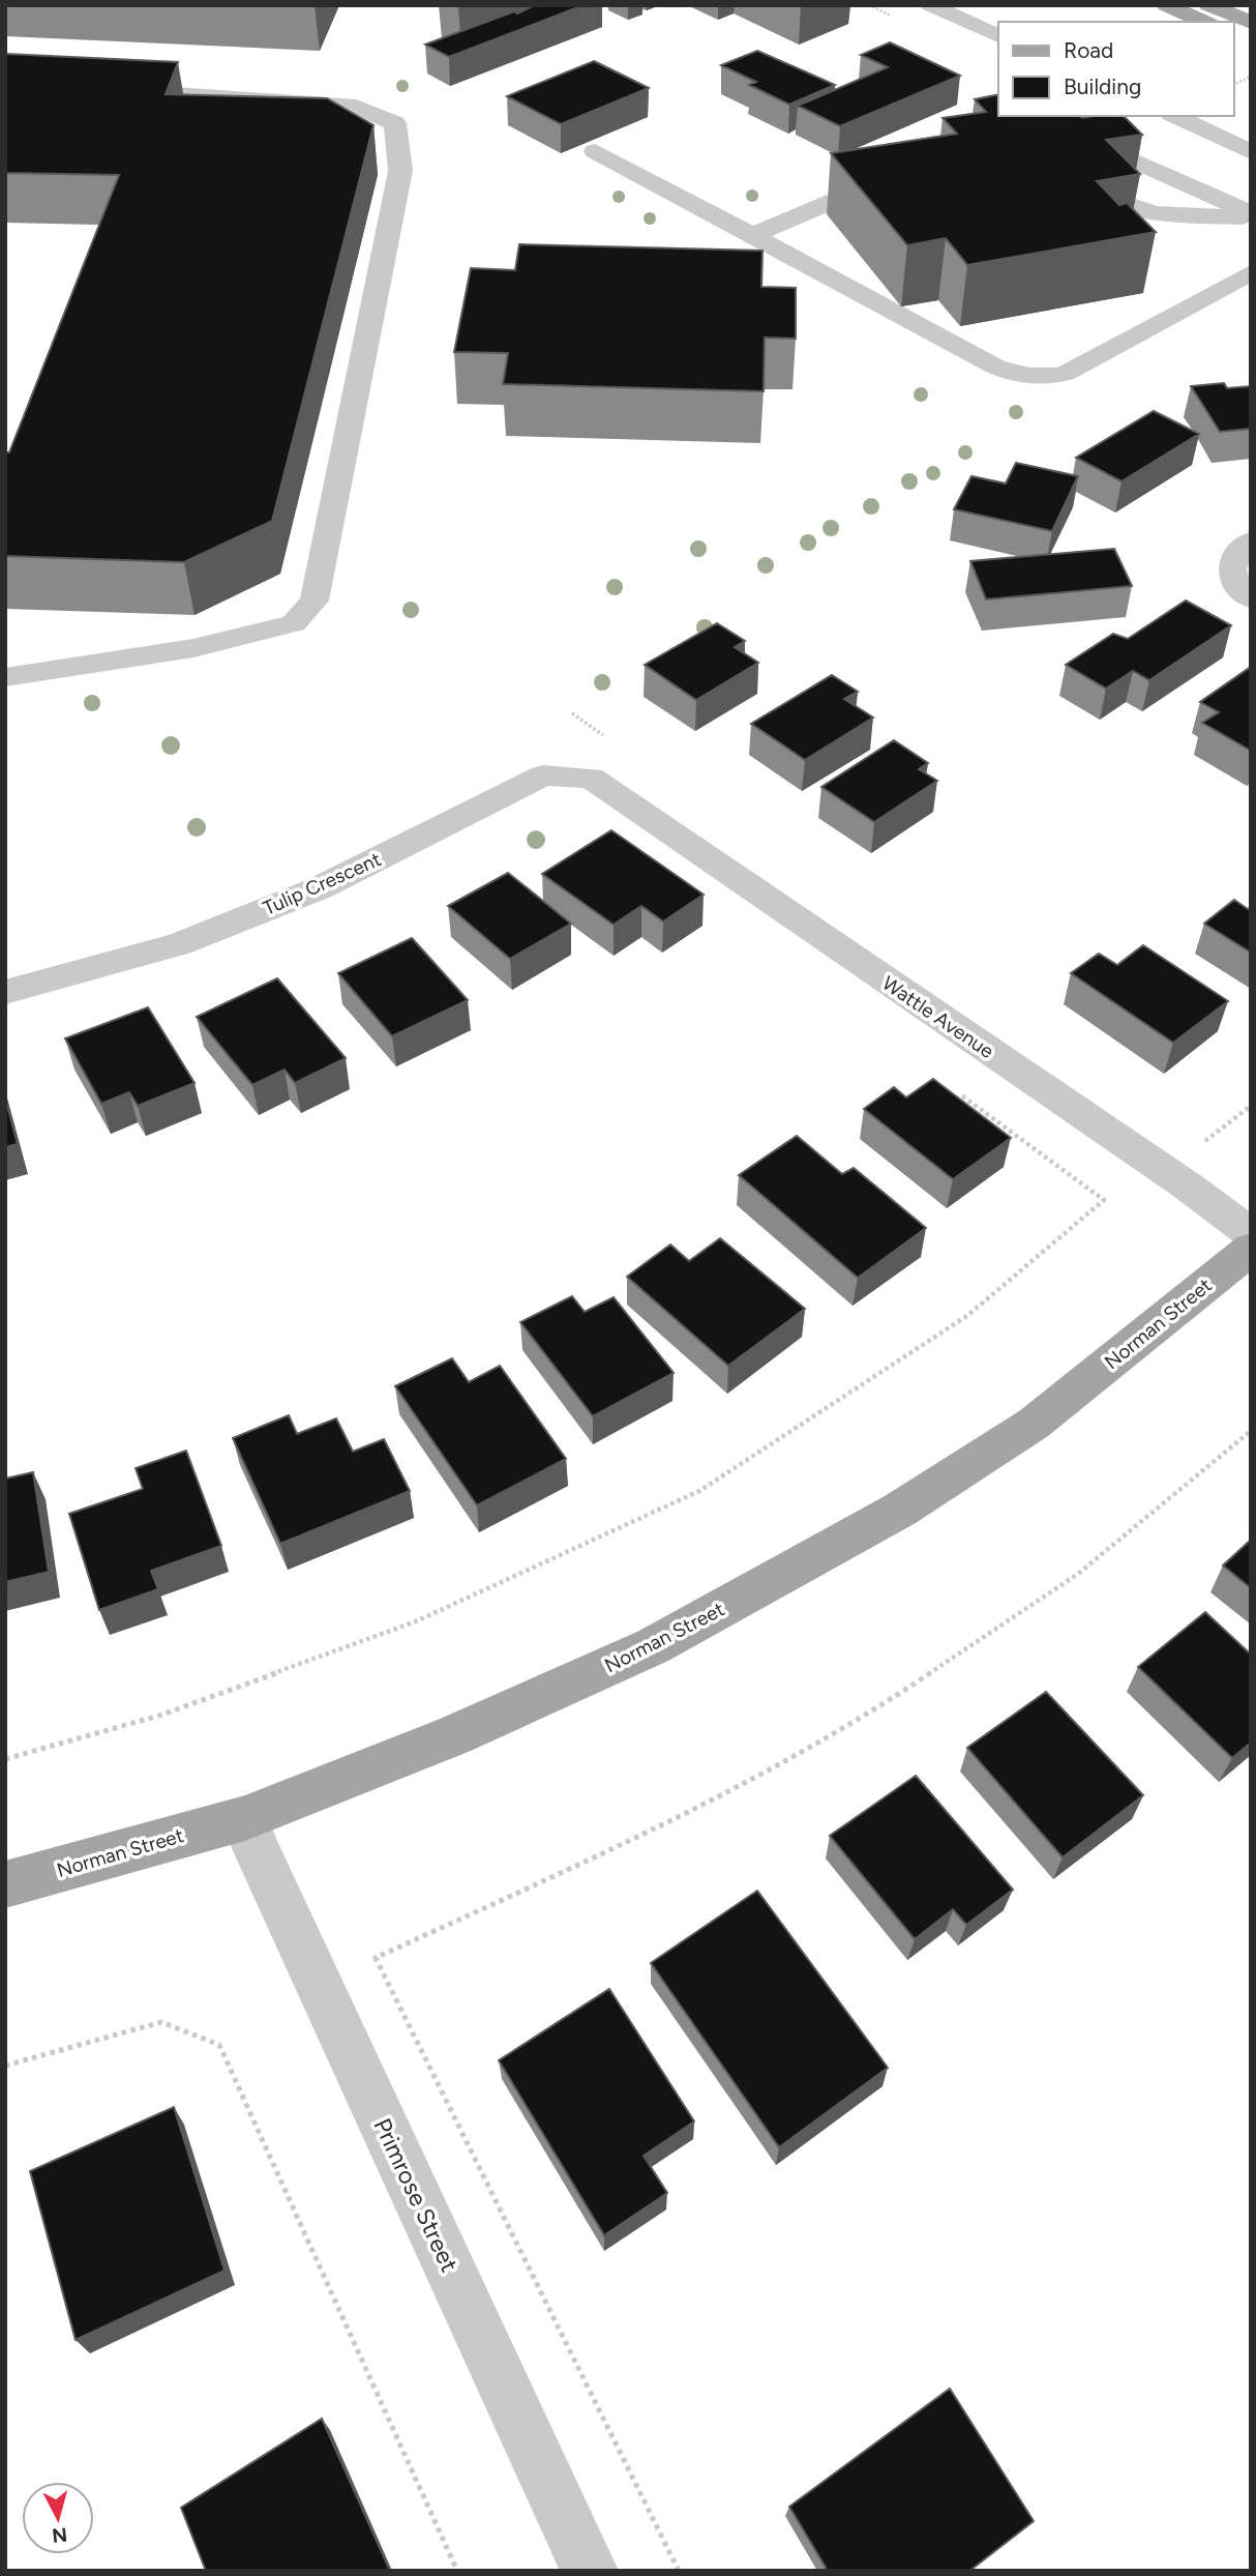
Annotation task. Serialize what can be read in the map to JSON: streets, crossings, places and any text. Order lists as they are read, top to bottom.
{
  "streets": {
    "main road": ["Norman Street"],
    "street": ["Tulip Crescent", "Wattle Avenue", "Primrose Street"]
  },
  "crossings": [
    ["Tulip Crescent", "Wattle Avenue"],
    ["Norman Street", "Primrose Street"]
  ],
  "legend": ["Road", "Building"],
  "north": "bottom"
}
